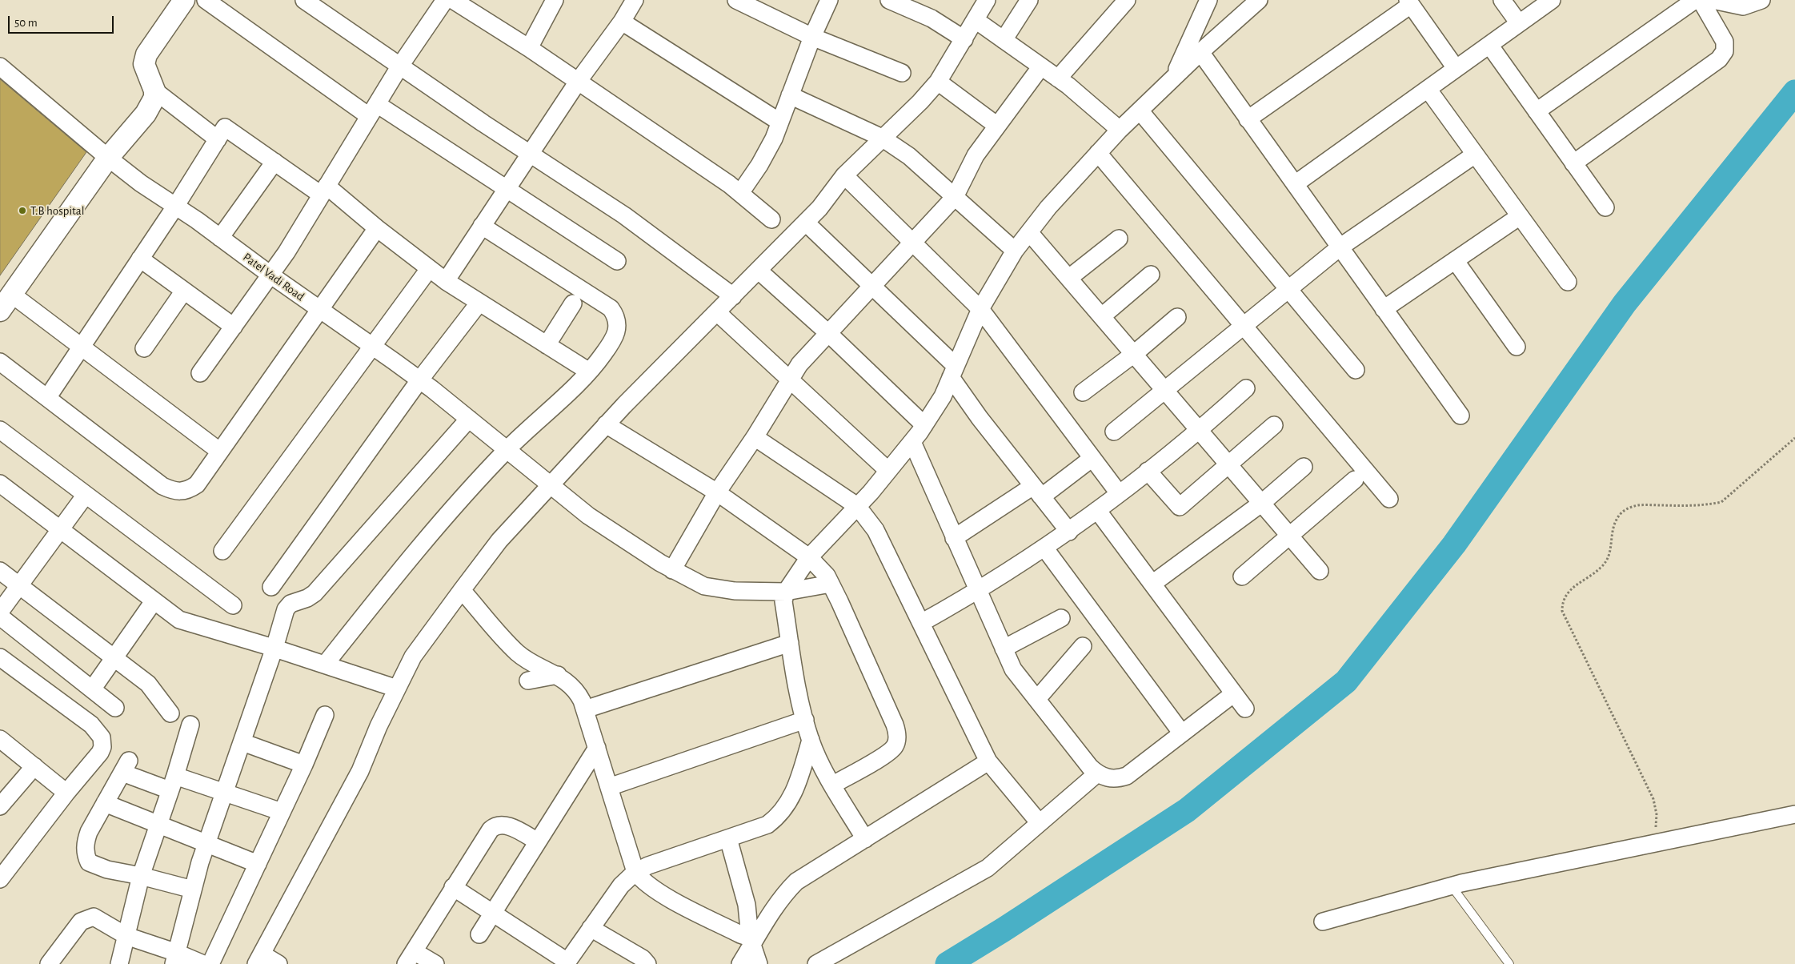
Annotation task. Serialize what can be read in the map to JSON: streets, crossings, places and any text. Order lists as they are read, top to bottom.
{
  "streets": {
    "street": ["Patel Vadi Road"]
  },
  "places": ["T.B hospital"],
  "scale_bar": "50 m"
}
